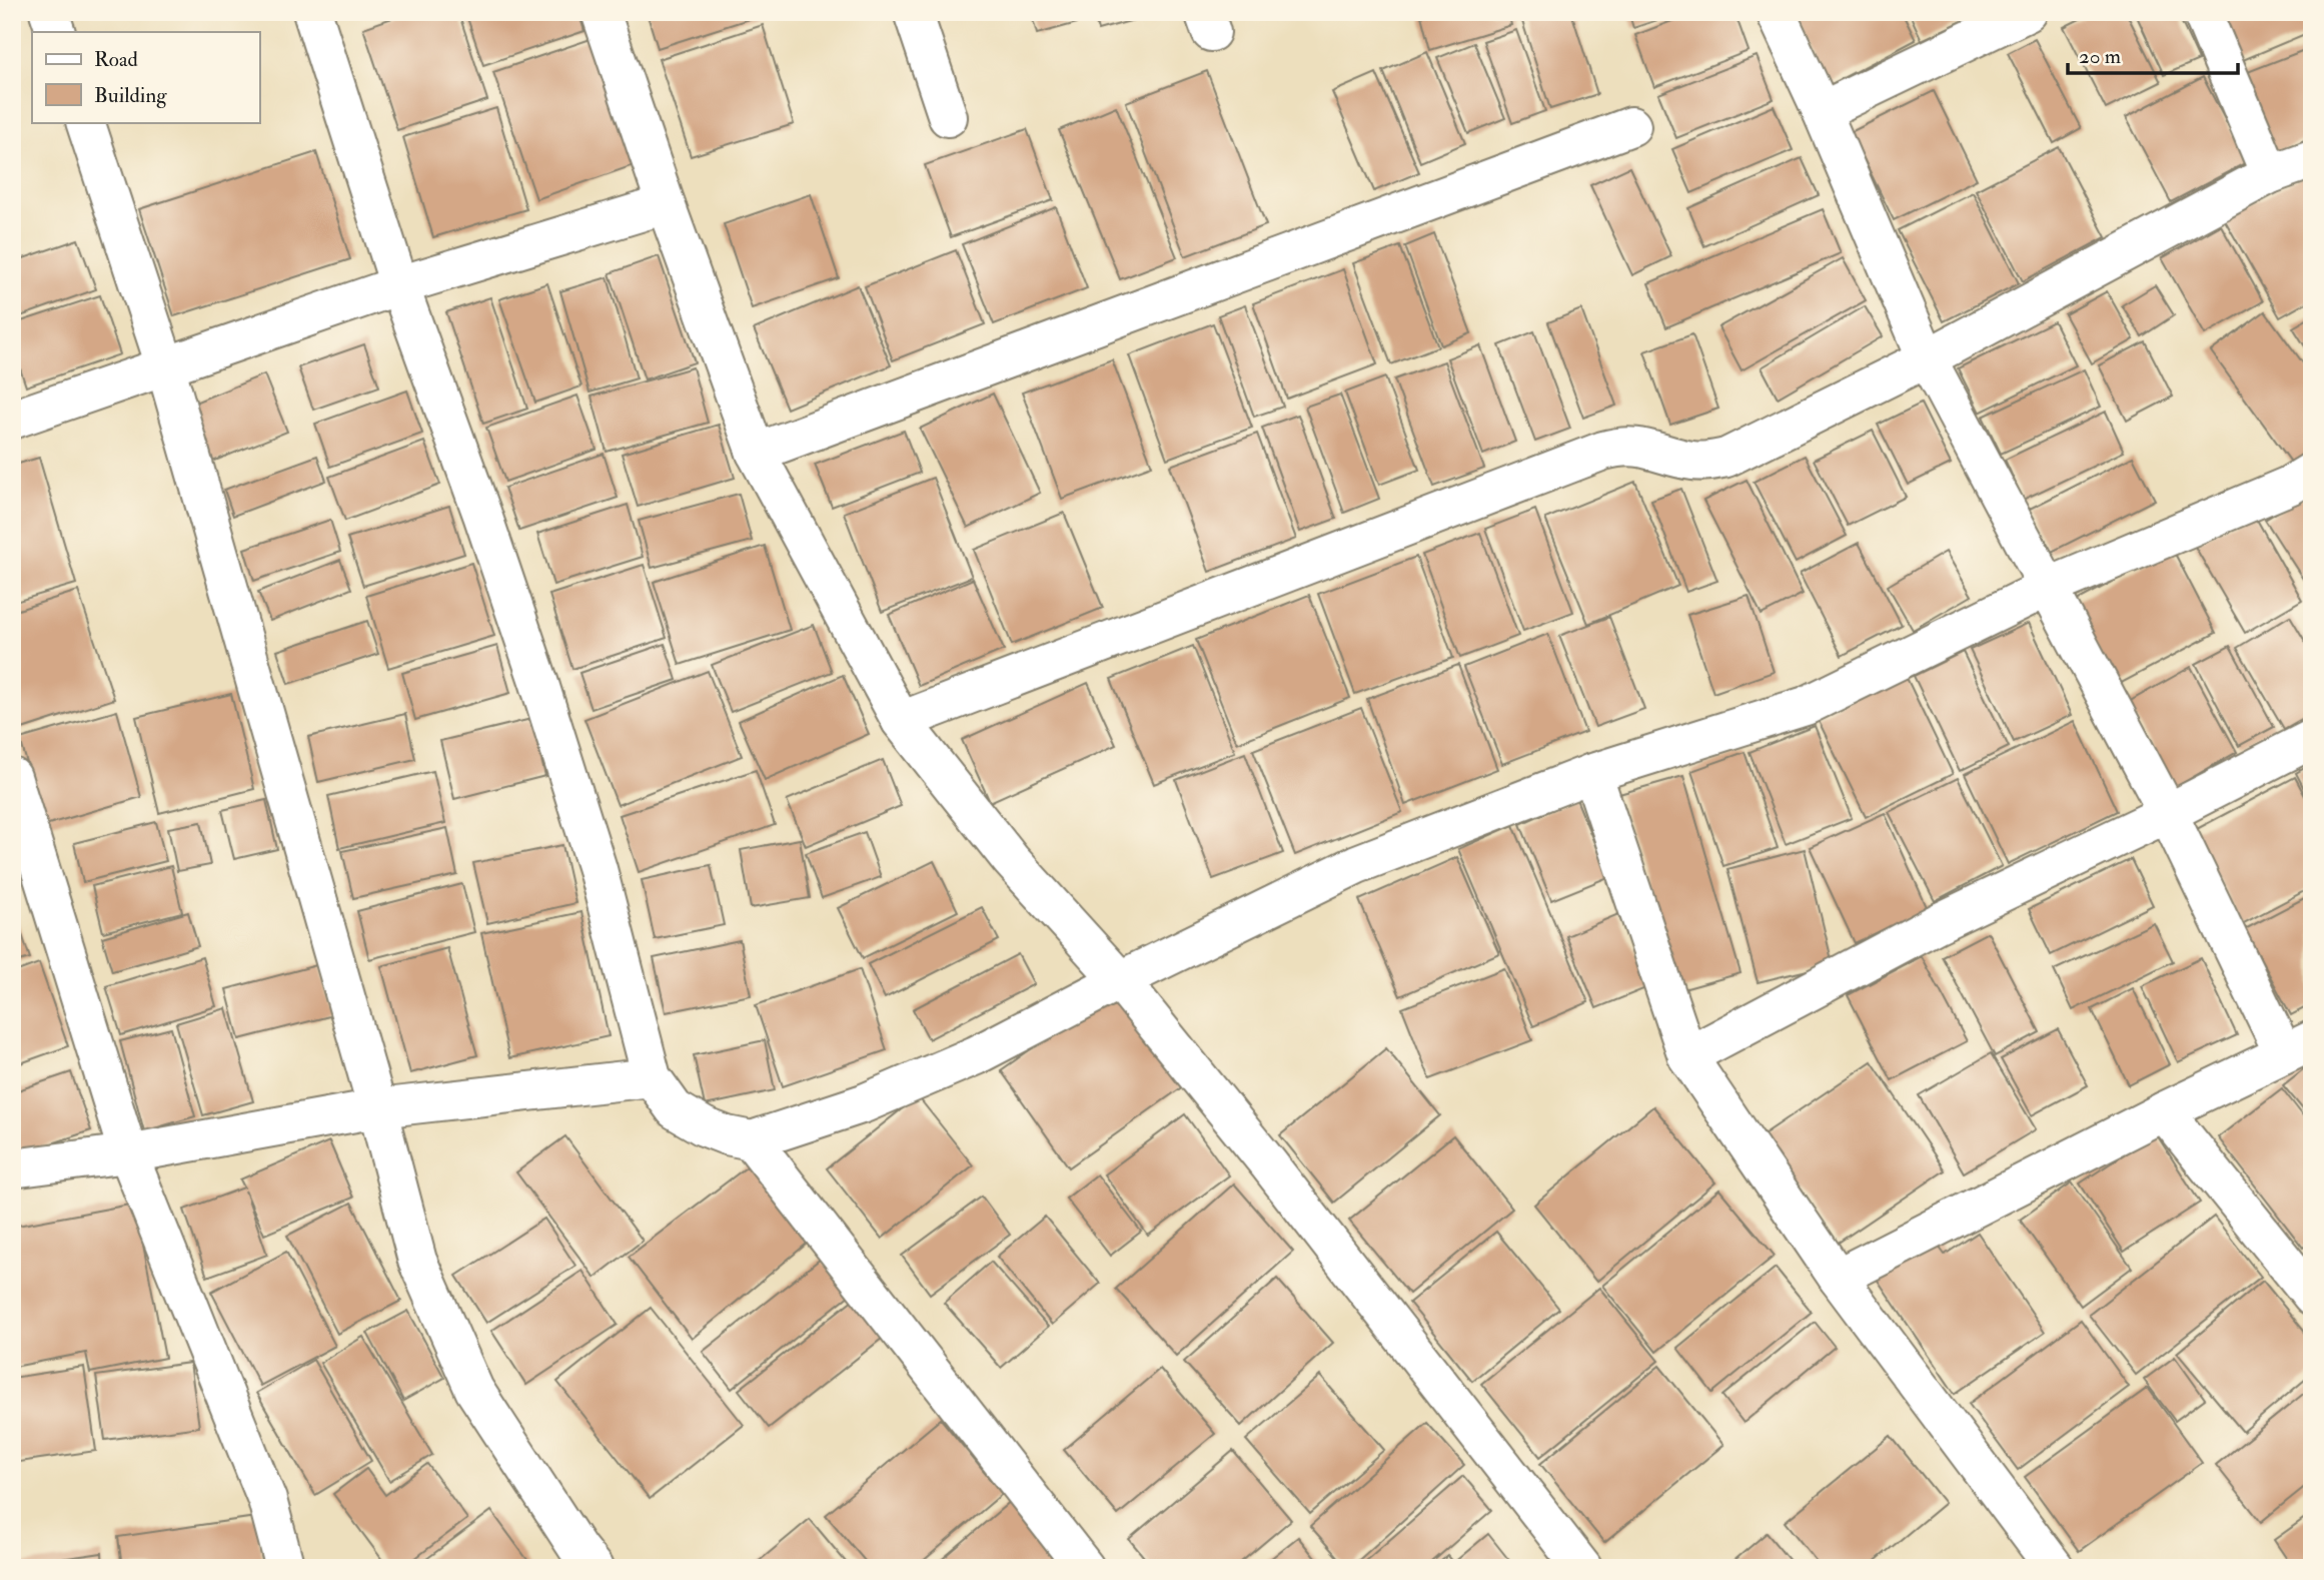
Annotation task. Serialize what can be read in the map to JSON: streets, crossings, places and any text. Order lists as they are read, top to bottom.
{
  "legend": ["Road", "Building"],
  "scale_bar": "20 m"
}
